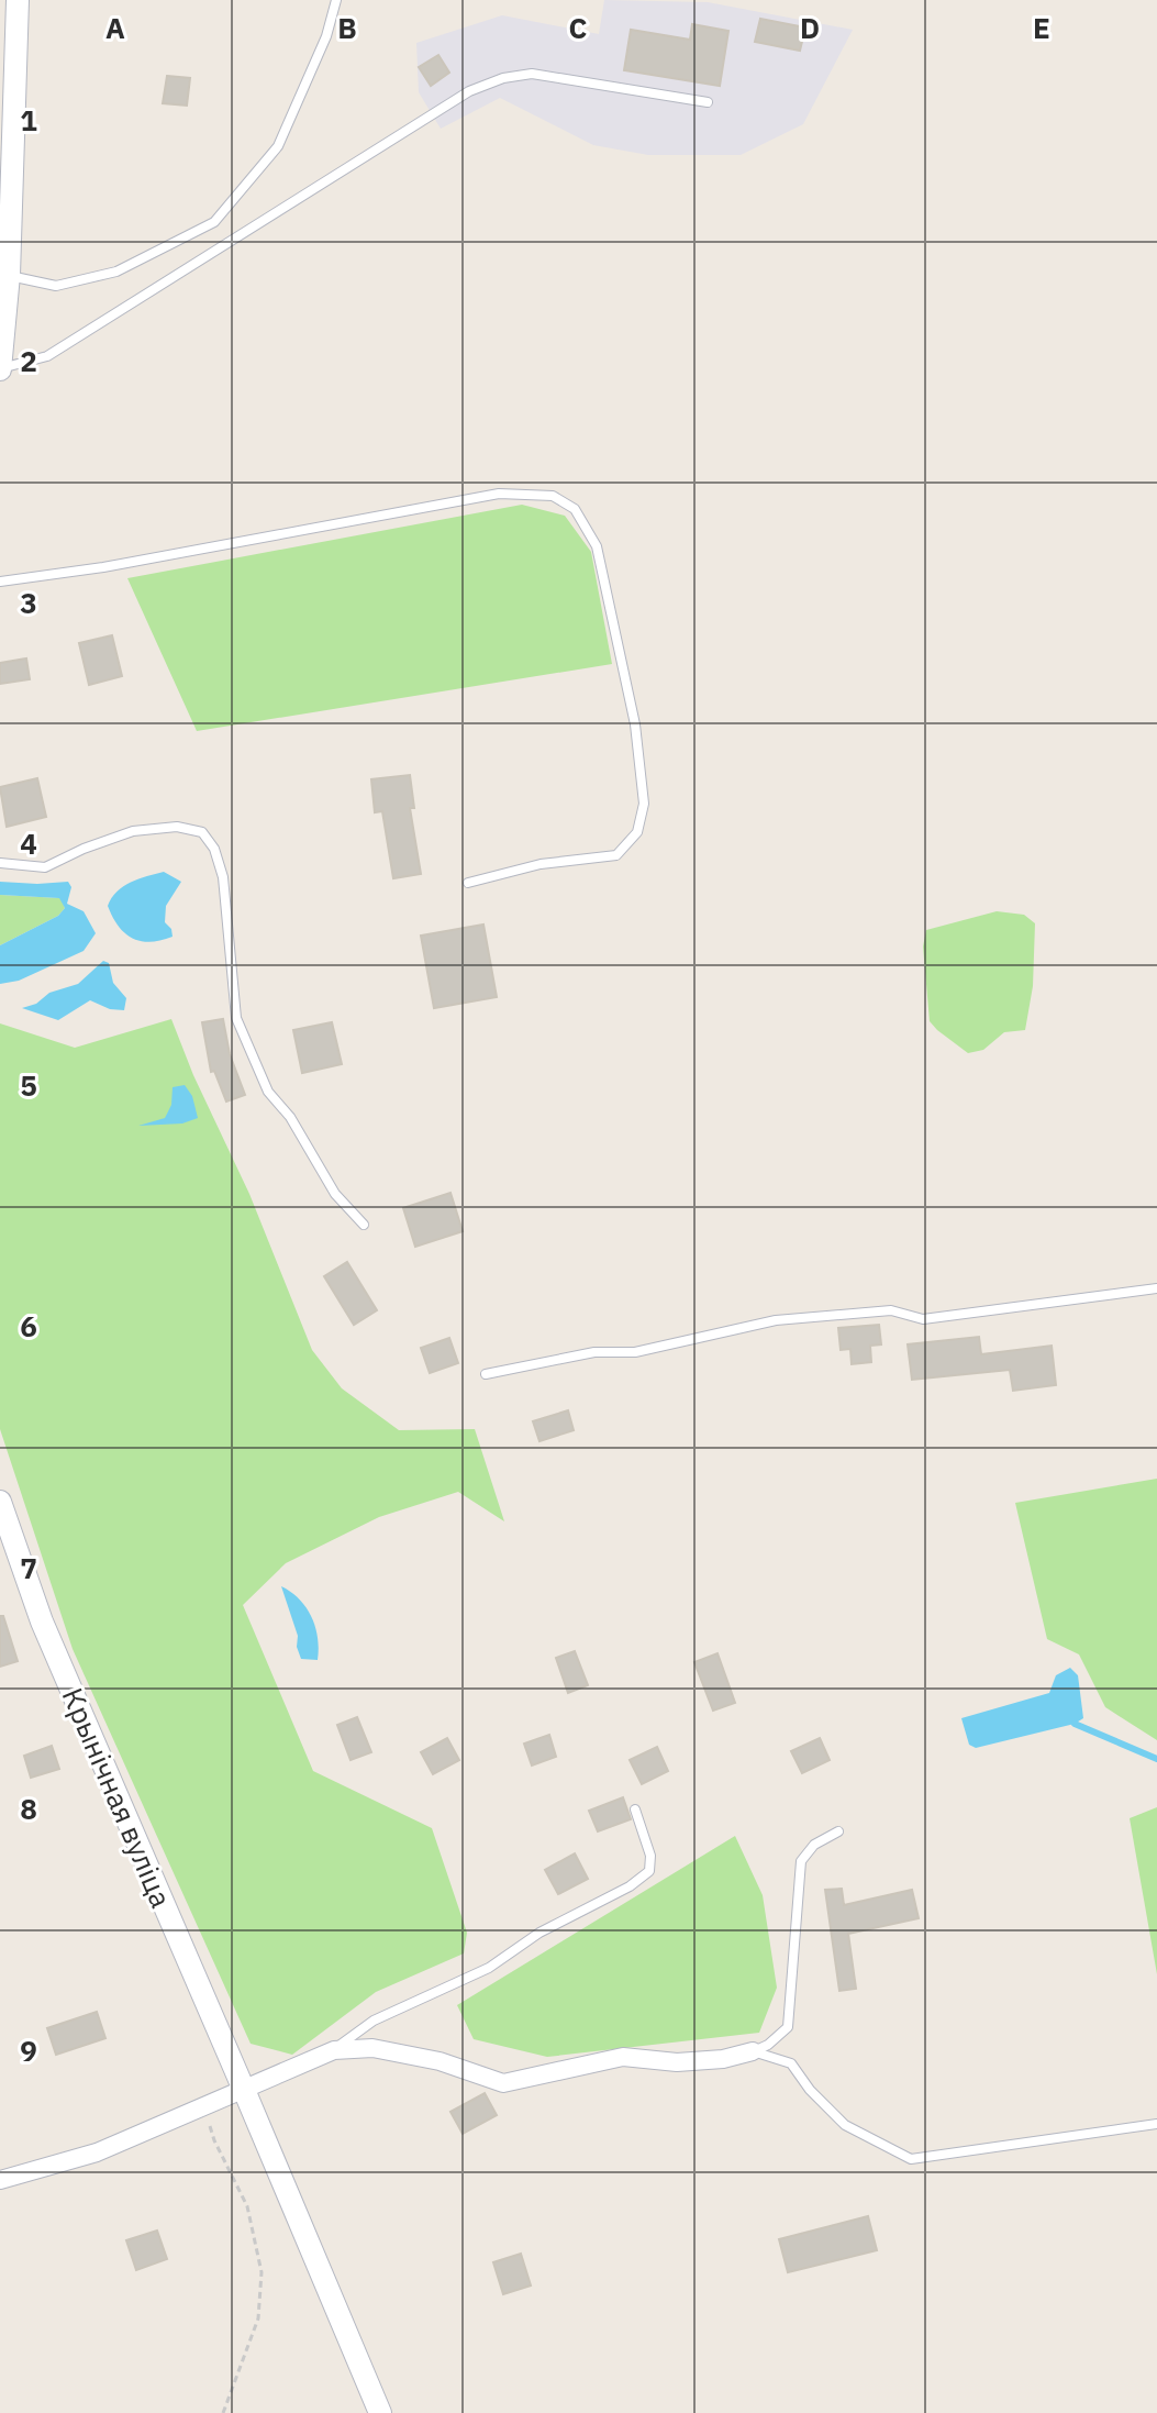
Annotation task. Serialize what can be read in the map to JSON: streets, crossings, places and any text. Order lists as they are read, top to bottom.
{
  "streets": {
    "street": ["Крынічная вуліца"]
  },
  "grid": {
    "columns": [
      "A",
      "B",
      "C",
      "D",
      "E"
    ],
    "rows": [
      "1",
      "2",
      "3",
      "4",
      "5",
      "6",
      "7",
      "8",
      "9"
    ]
  }
}
